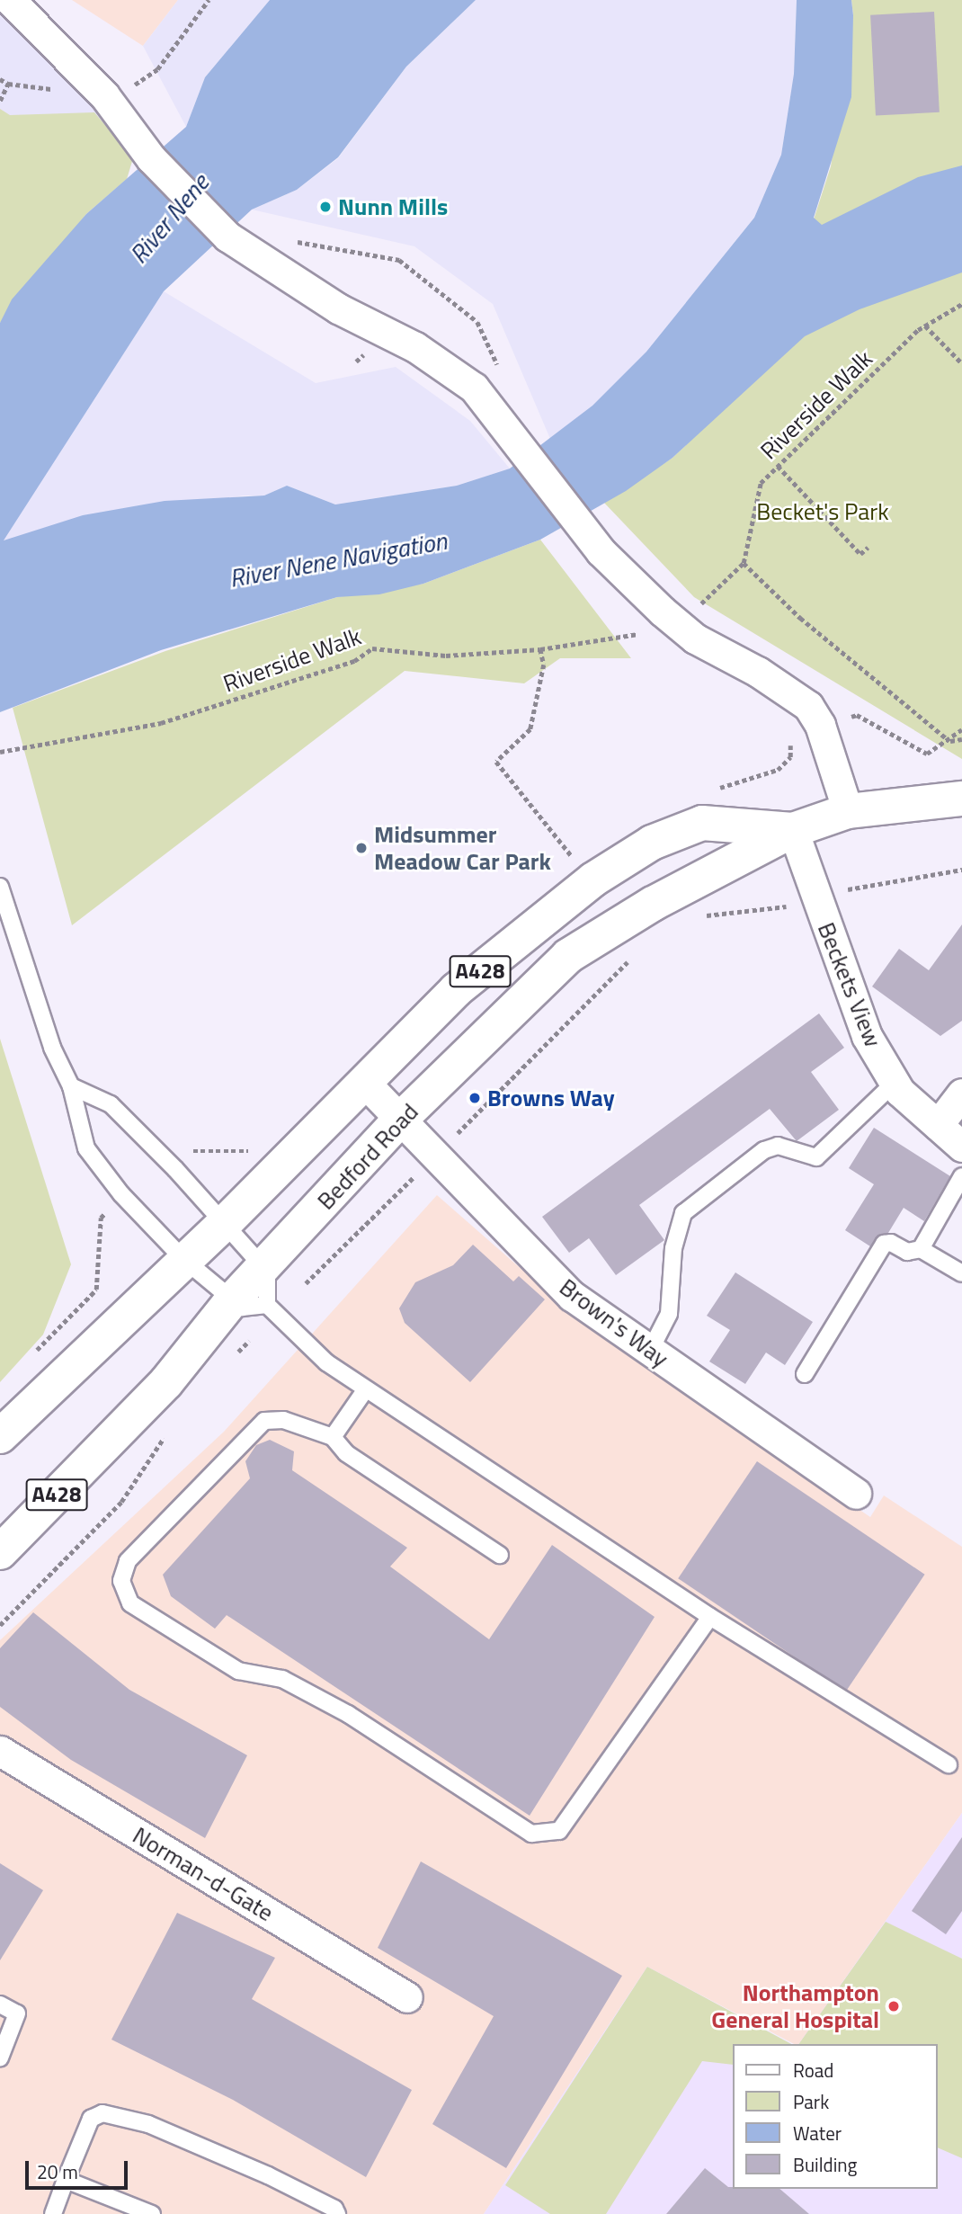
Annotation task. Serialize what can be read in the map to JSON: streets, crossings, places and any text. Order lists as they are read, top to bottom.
{
  "streets": {
    "main road": ["A428", "Bedford Road"],
    "street": ["Beckets View", "Brown's Way", "Norman-d-Gate"],
    "path": ["Riverside Walk"]
  },
  "crossings": [
    ["Beckets View", "Bedford Road"],
    ["Bedford Road", "Brown's Way"]
  ],
  "water": ["River Nene", "River Nene Navigation"],
  "parks": ["Becket's Park"],
  "places": [
    "Nunn Mills",
    "Midsummer Meadow Car Park",
    "Browns Way",
    "Northampton General Hospital"
  ],
  "legend": [
    "Road",
    "Park",
    "Water",
    "Building"
  ],
  "scale_bar": "20 m"
}
